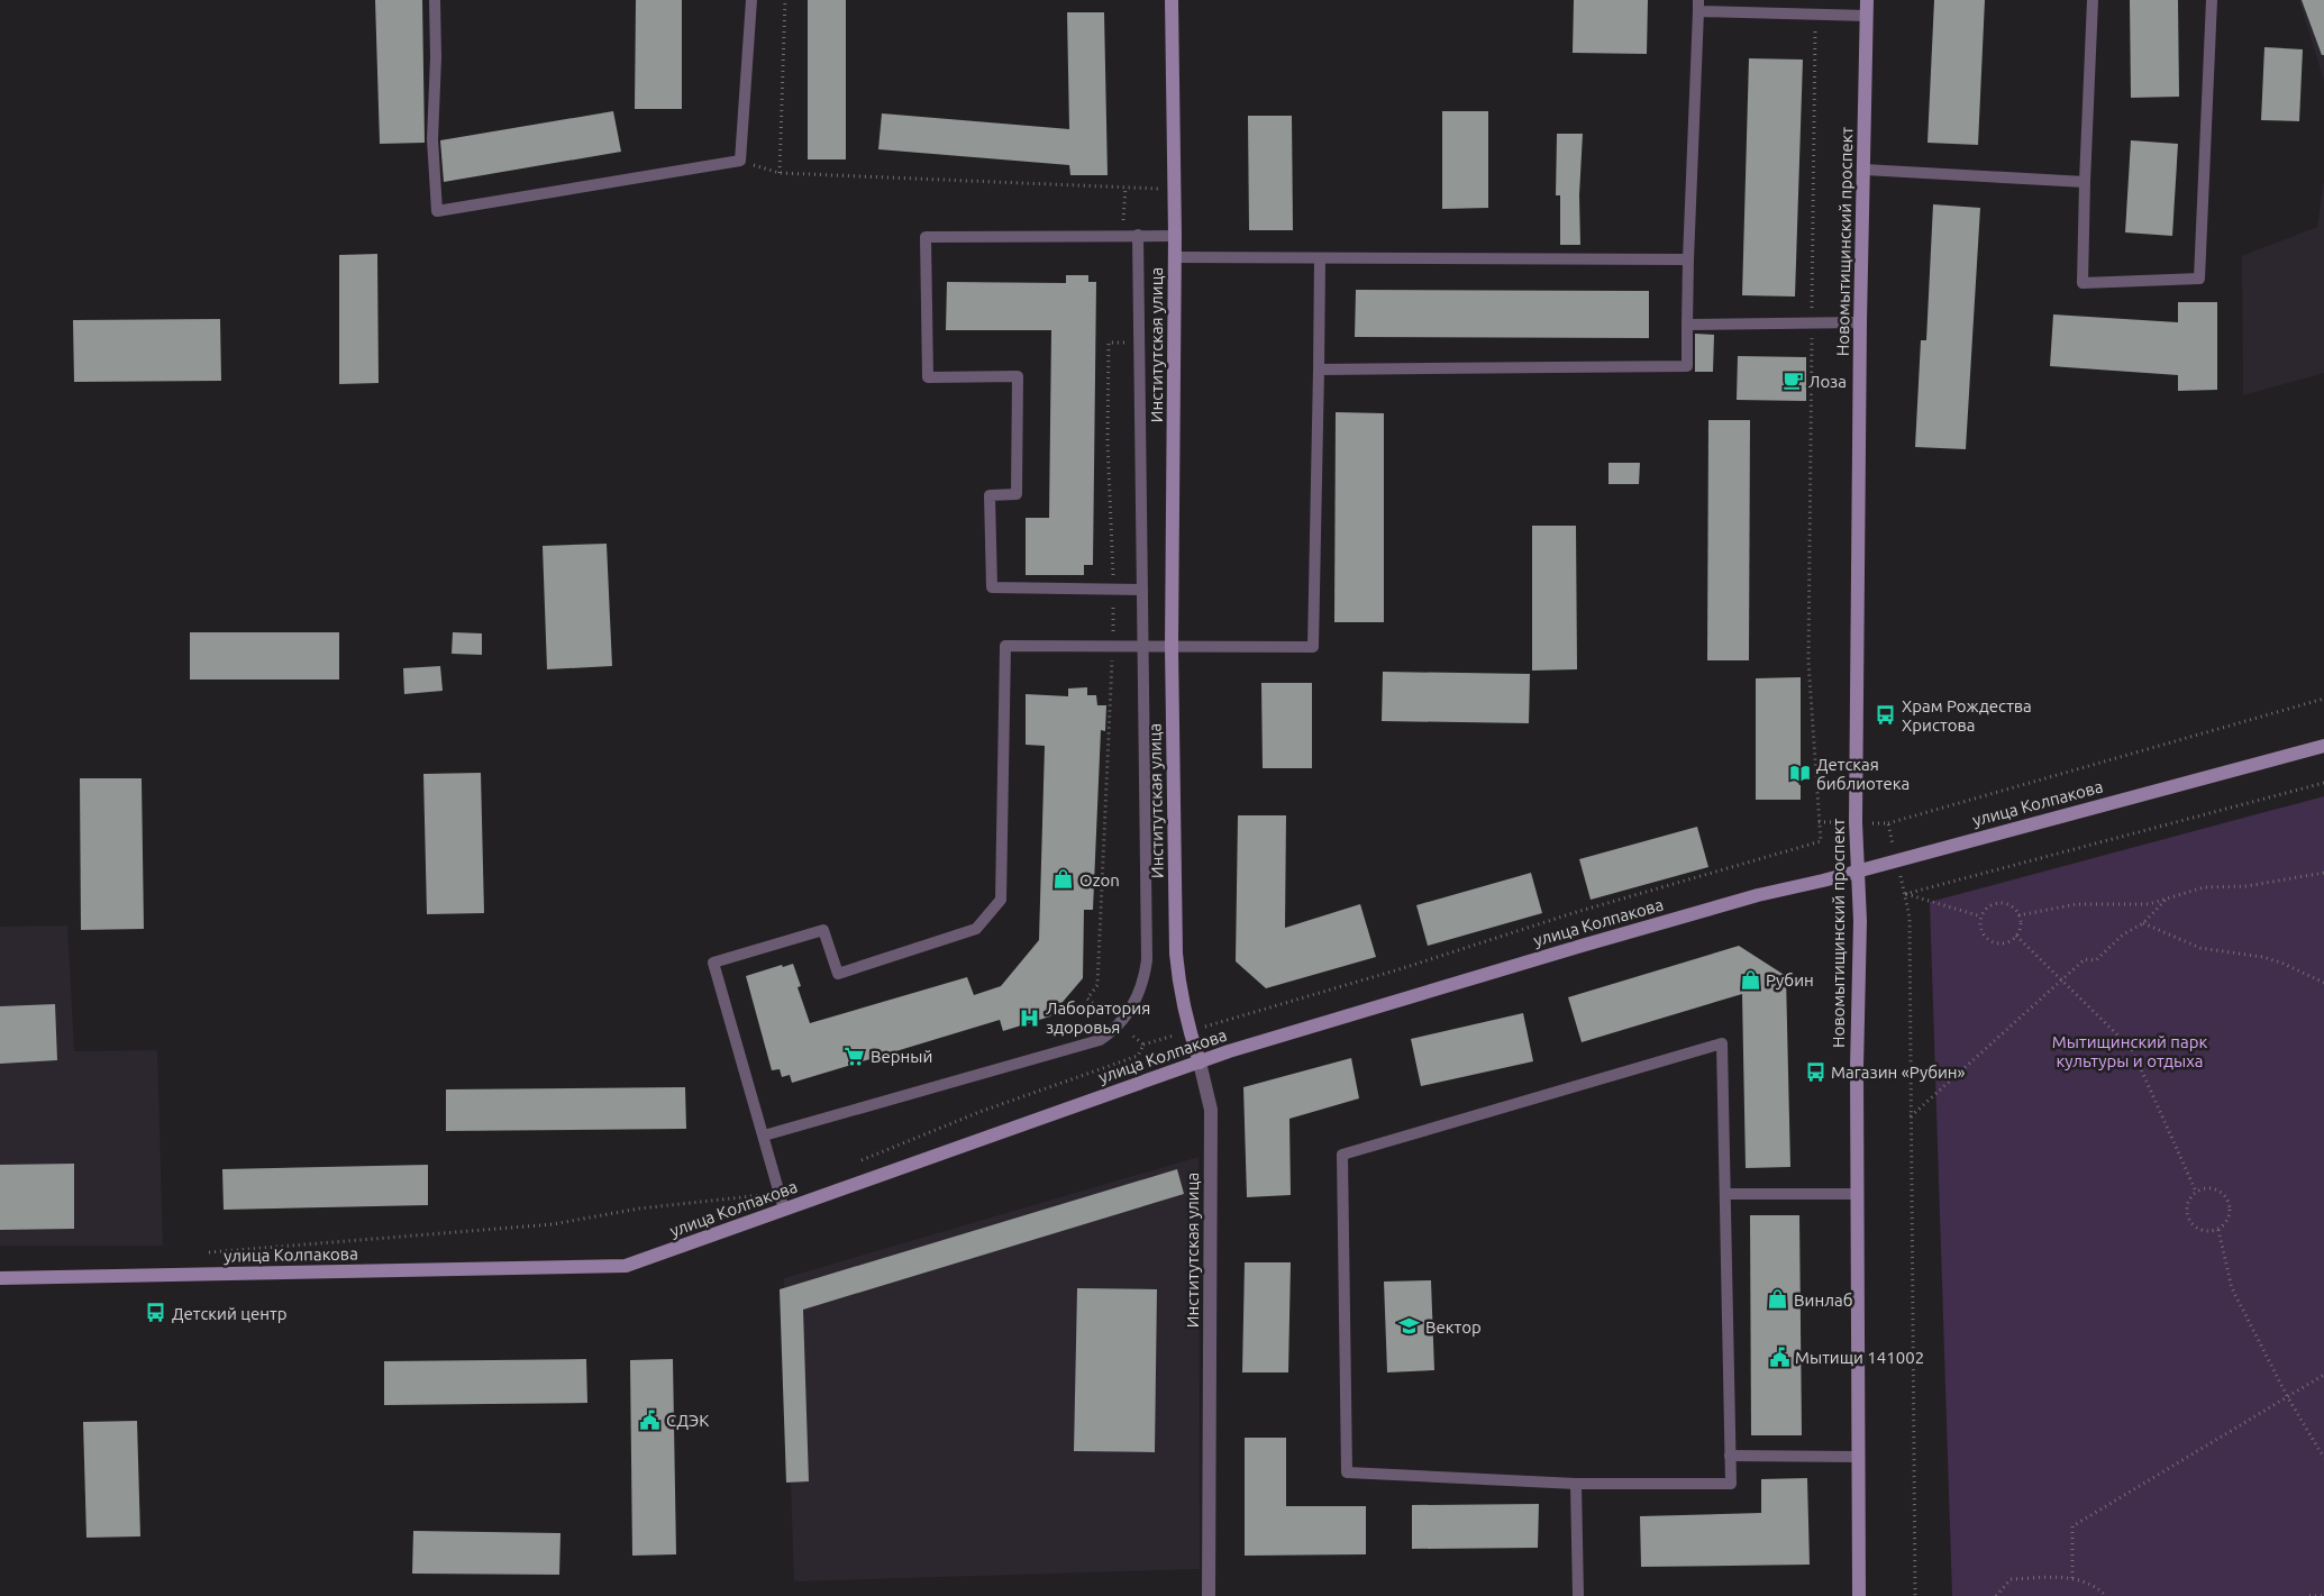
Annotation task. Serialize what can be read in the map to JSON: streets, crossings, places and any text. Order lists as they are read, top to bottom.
{
  "streets": {
    "street": ["Новомытищинский проспект", "Институтская улица", "улица Колпакова"]
  },
  "crossings": [
    ["Новомытищинский проспект", "улица Колпакова"],
    ["Институтская улица", "улица Колпакова"]
  ],
  "parks": ["Мытищинский парк культуры и отдыха"],
  "places": {
    "cafe": ["Лоза"],
    "bus stop": ["Храм Рождества Христова", "Магазин «Рубин»", "Детский центр"],
    "library": ["Детская библиотека"],
    "shop": ["Ozon", "Рубин", "Винлаб"],
    "hospital": ["Лаборатория здоровья"],
    "supermarket": ["Верный"],
    "school or university": ["Вектор"],
    "public building": ["Мытищи 141002", "СДЭК"]
  }
}
